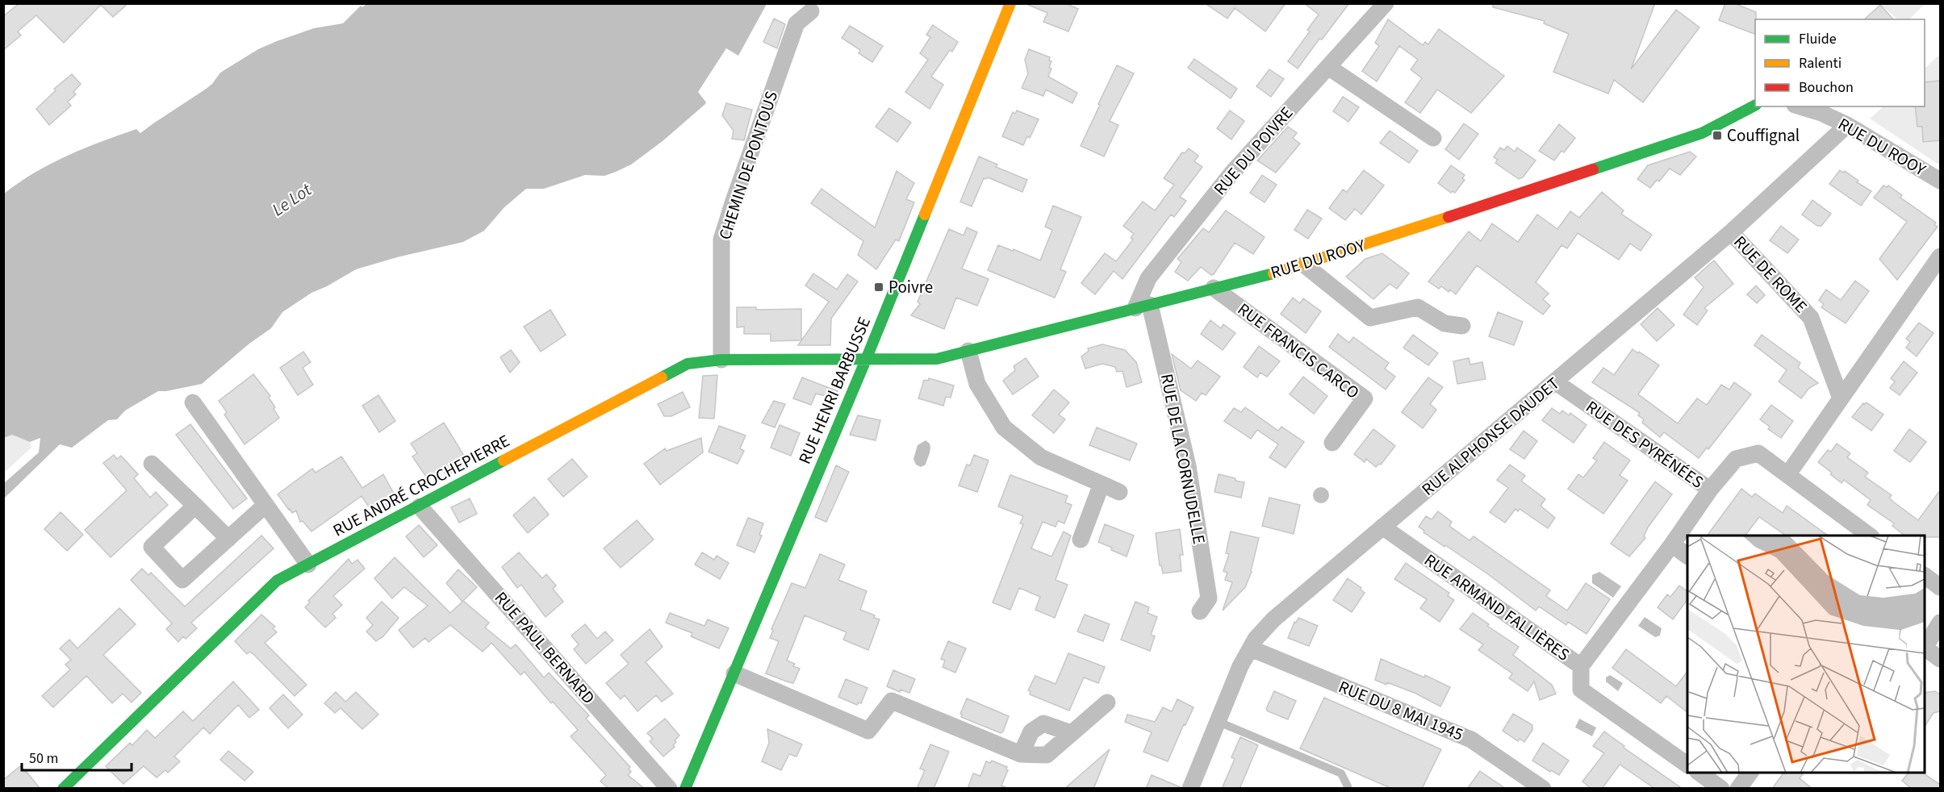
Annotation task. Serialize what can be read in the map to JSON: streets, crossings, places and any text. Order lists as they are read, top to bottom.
{
  "streets": {
    "street": [
      "RUE DU ROOY",
      "RUE DU POIVRE",
      "CHEMIN DE PONTOUS",
      "RUE DE ROME",
      "RUE FRANCIS CARCO",
      "RUE HENRI BARBUSSE",
      "RUE ALPHONSE DAUDET",
      "RUE DES PYRÉNÉES",
      "RUE DE LA CORNUDELLE",
      "RUE ANDRÉ CROCHEPIERRE",
      "RUE ARMAND FALLIÈRES",
      "RUE PAUL BERNARD",
      "RUE DU 8 MAI 1945"
    ]
  },
  "crossings": [
    ["RUE DU ROOY", "RUE DU POIVRE"],
    ["RUE DU ROOY", "RUE FRANCIS CARCO"],
    ["RUE DU ROOY", "RUE HENRI BARBUSSE"],
    ["RUE DU ROOY", "RUE ALPHONSE DAUDET"],
    ["RUE DU ROOY", "RUE DE LA CORNUDELLE"],
    ["RUE DU ROOY", "RUE ANDRÉ CROCHEPIERRE"],
    ["RUE DU POIVRE", "RUE DE LA CORNUDELLE"],
    ["CHEMIN DE PONTOUS", "RUE ANDRÉ CROCHEPIERRE"],
    ["RUE DE ROME", "RUE ALPHONSE DAUDET"],
    ["RUE HENRI BARBUSSE", "RUE ANDRÉ CROCHEPIERRE"],
    ["RUE ALPHONSE DAUDET", "RUE DES PYRÉNÉES"],
    ["RUE ALPHONSE DAUDET", "RUE ARMAND FALLIÈRES"],
    ["RUE ALPHONSE DAUDET", "RUE DU 8 MAI 1945"],
    ["RUE ANDRÉ CROCHEPIERRE", "RUE PAUL BERNARD"]
  ],
  "water": ["Le Lot"],
  "places": {
    "transit": ["Couffignal", "Poivre"]
  },
  "legend": ["Fluide", "Ralenti", "Bouchon"],
  "scale_bar": "50 m"
}
